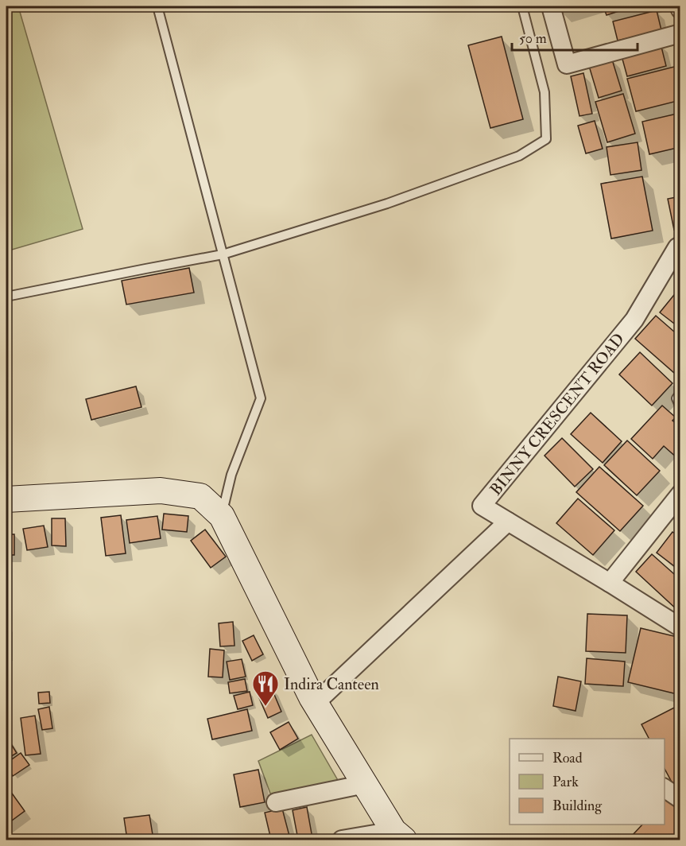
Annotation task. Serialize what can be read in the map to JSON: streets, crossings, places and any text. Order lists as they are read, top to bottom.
{
  "streets": {
    "street": ["BINNY CRESCENT ROAD"]
  },
  "places": {
    "restaurant": ["Indira Canteen"]
  },
  "legend": ["Road", "Park", "Building"],
  "scale_bar": "50 m"
}
